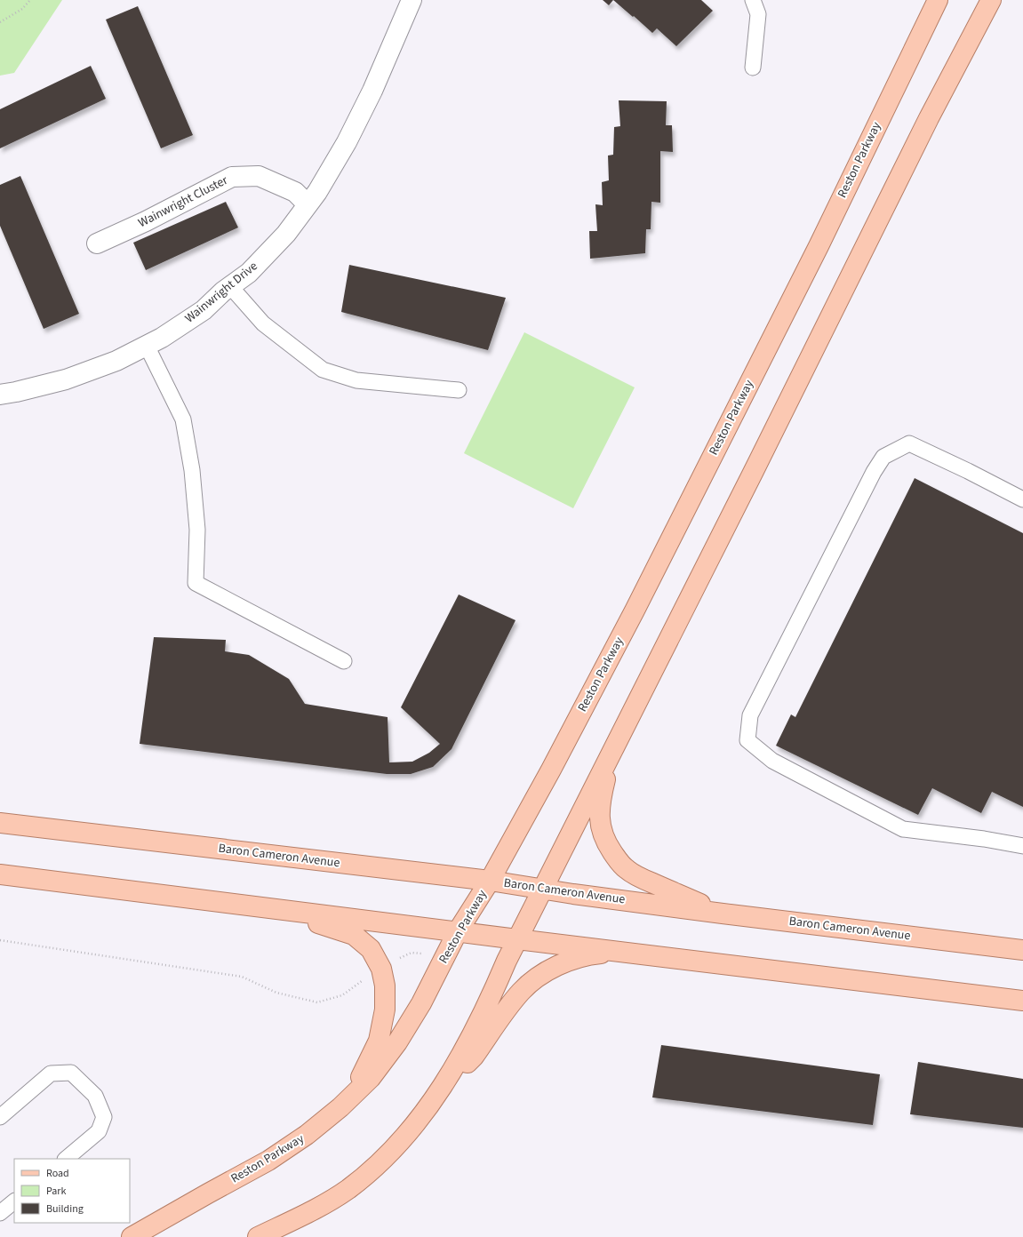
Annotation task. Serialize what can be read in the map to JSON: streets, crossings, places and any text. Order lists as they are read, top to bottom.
{
  "streets": {
    "main road": ["Reston Parkway", "Baron Cameron Avenue"],
    "street": ["Wainwright Cluster", "Wainwright Drive"]
  },
  "crossings": [
    ["Reston Parkway", "Baron Cameron Avenue"],
    ["Wainwright Cluster", "Wainwright Drive"]
  ],
  "legend": ["Road", "Park", "Building"]
}
